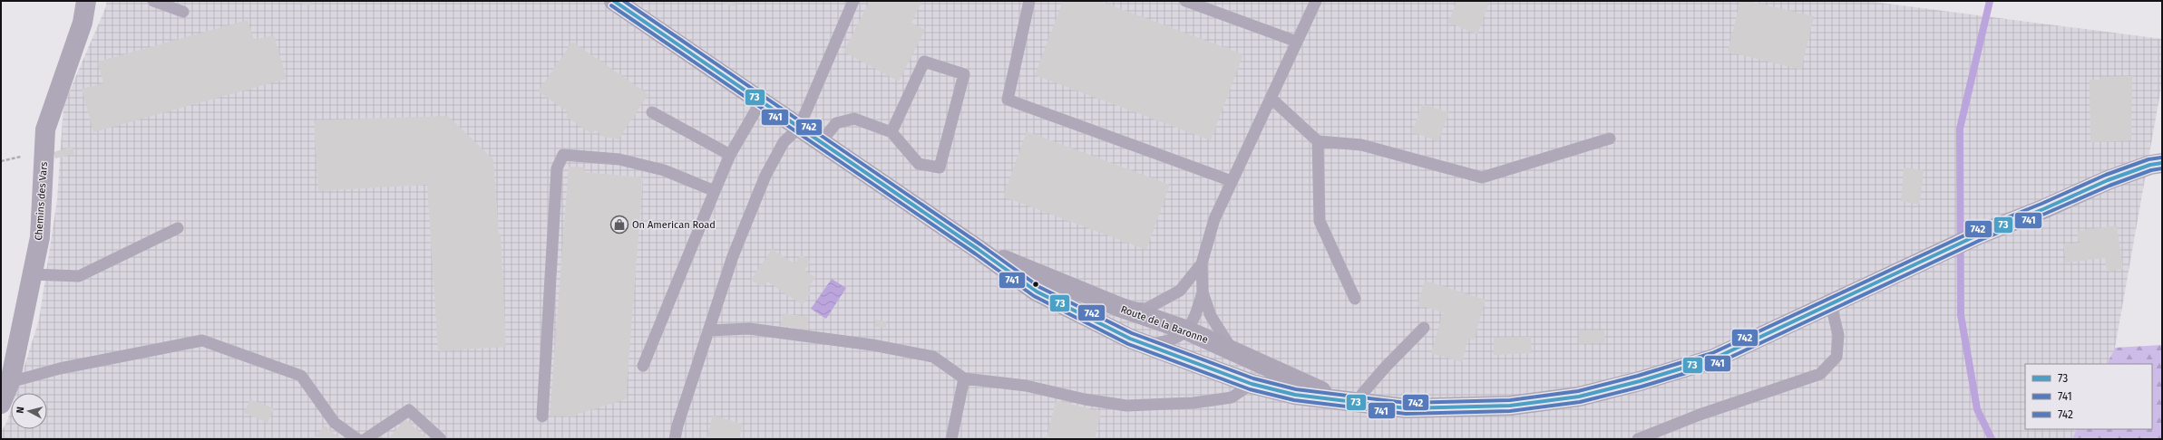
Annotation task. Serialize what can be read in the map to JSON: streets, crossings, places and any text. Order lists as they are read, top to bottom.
{
  "streets": {
    "main road": ["Route de la Baronne"],
    "street": ["Chemins des Vars"]
  },
  "places": {
    "shop": ["On American Road"]
  },
  "lines": ["transit line 73", "transit line 742", "transit line 741"],
  "legend": ["73", "741", "742"],
  "north": "left"
}
